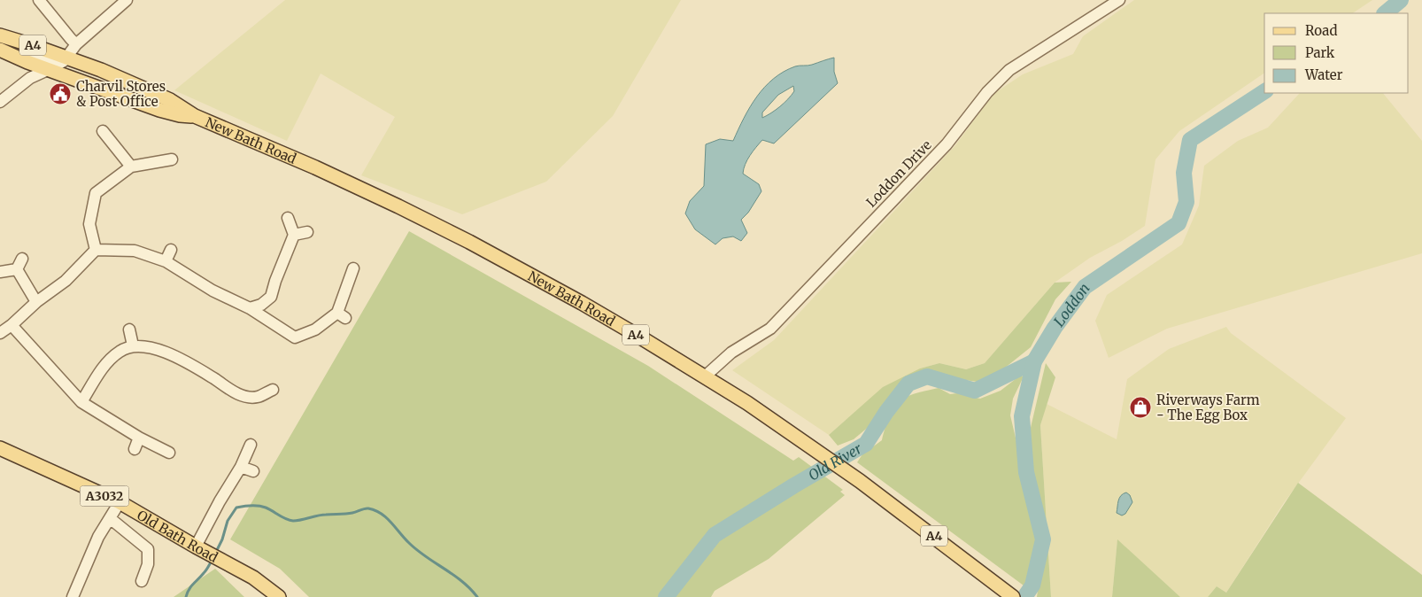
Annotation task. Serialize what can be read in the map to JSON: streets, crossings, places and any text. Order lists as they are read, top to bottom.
{
  "streets": {
    "main road": [
      "A4",
      "New Bath Road",
      "A3032",
      "Old Bath Road"
    ],
    "street": ["Loddon Drive"]
  },
  "crossings": [
    ["New Bath Road", "Loddon Drive"]
  ],
  "water": ["Loddon", "Old River"],
  "places": {
    "public building": ["Charvil Stores & Post Office"],
    "shop": ["Riverways Farm - The Egg Box"]
  },
  "legend": ["Road", "Park", "Water"]
}
